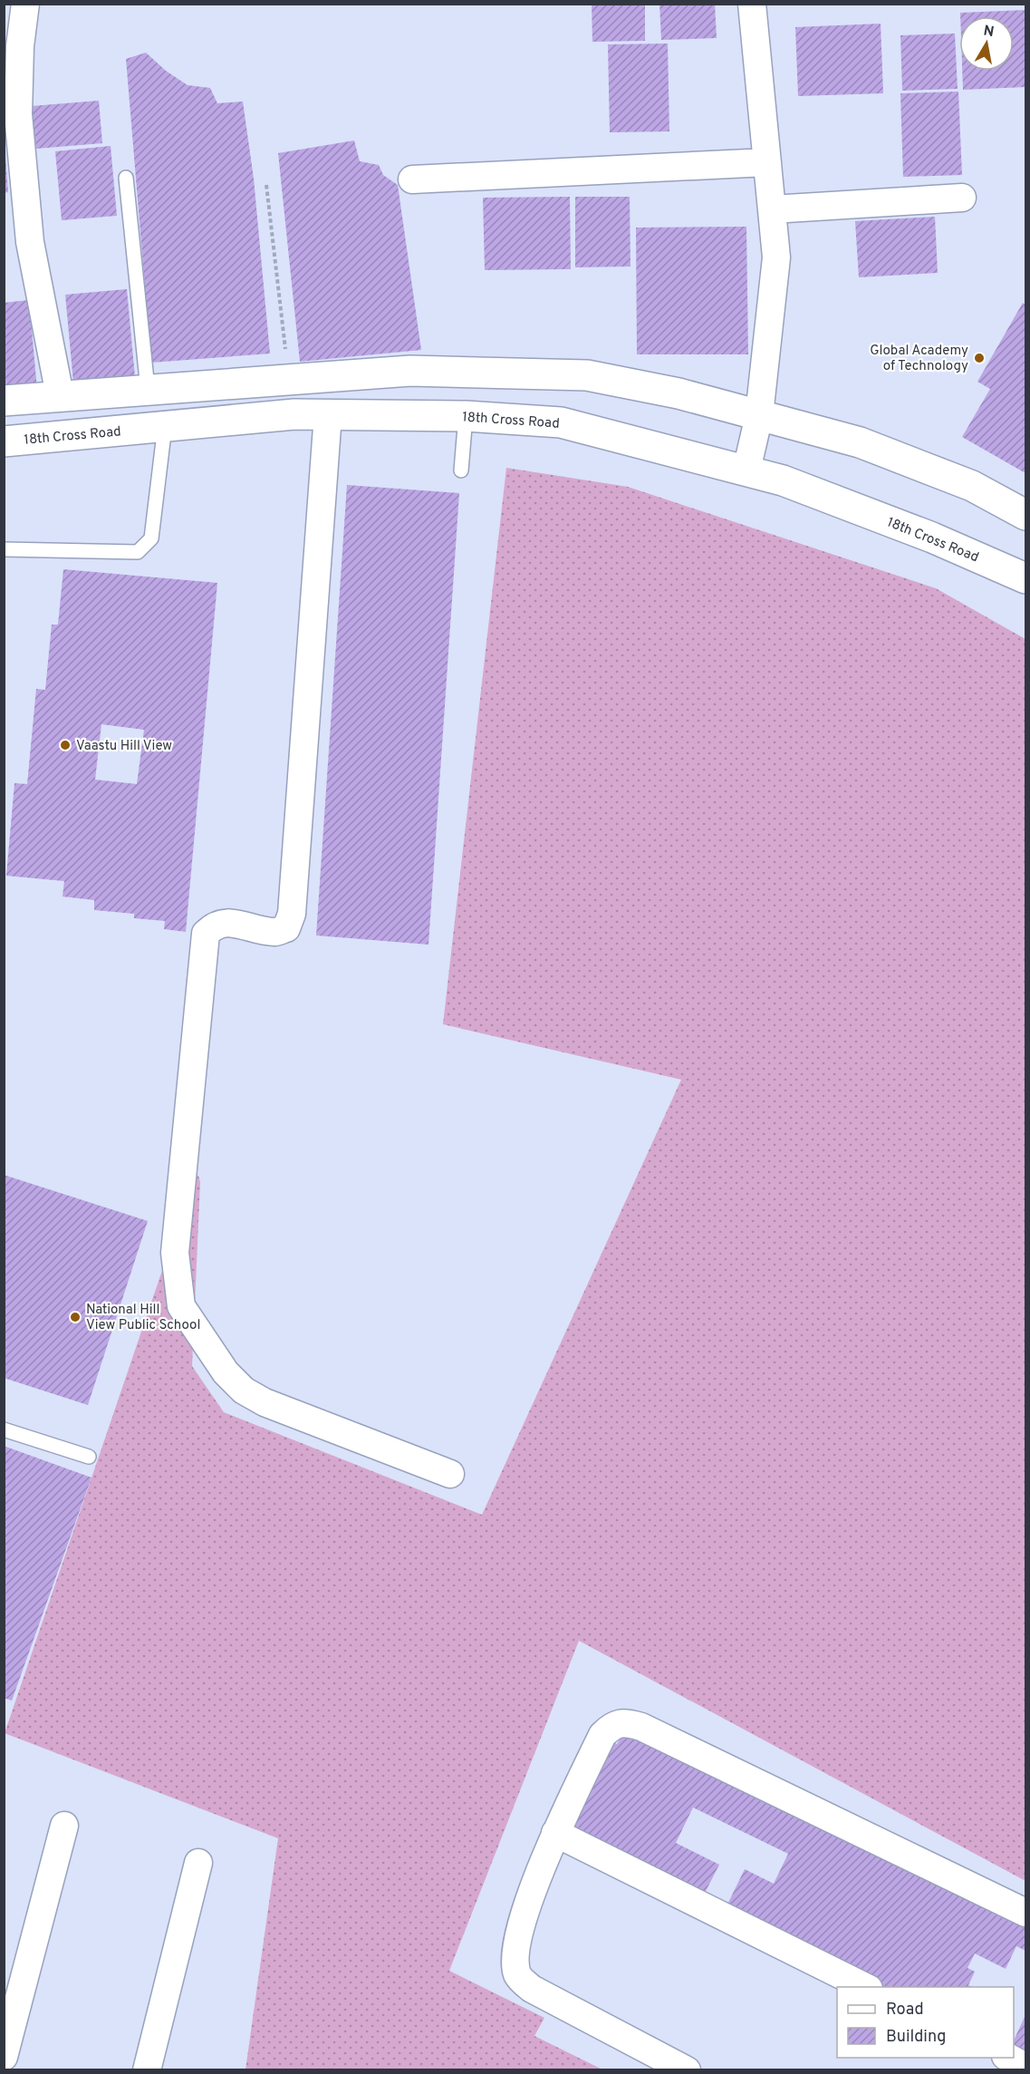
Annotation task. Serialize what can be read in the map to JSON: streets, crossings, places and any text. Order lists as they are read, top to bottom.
{
  "streets": {
    "street": ["18th Cross Road"]
  },
  "places": ["Global Academy of Technology", "Vaastu Hill View", "National Hill View Public School"],
  "legend": ["Road", "Building"],
  "north": "top"
}
